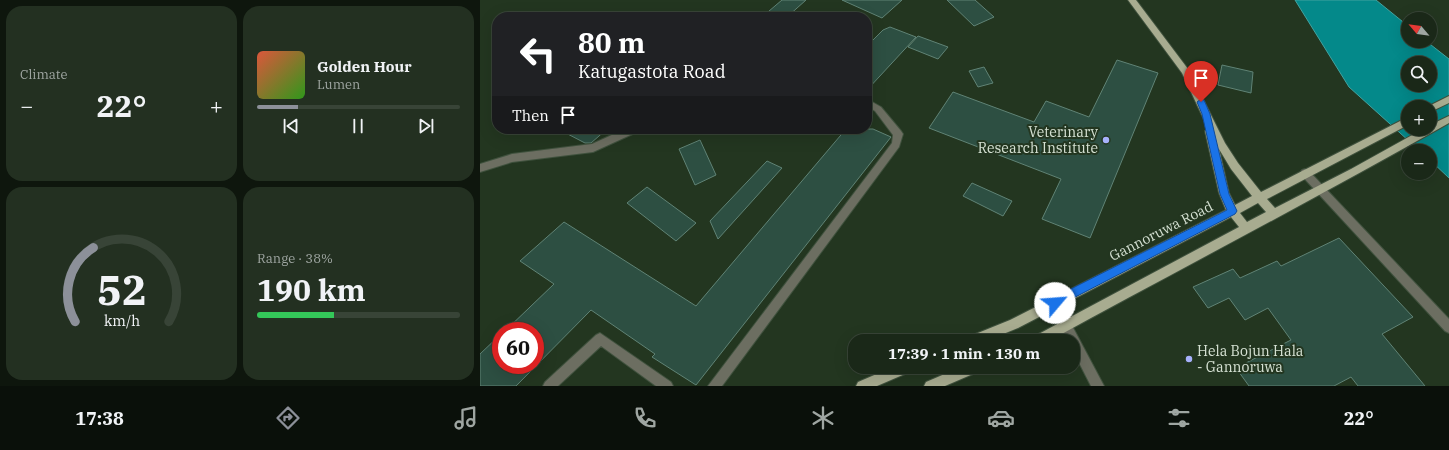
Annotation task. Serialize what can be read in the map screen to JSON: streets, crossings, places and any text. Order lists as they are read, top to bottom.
{
  "streets": {
    "main road": ["Gannoruwa Road"]
  },
  "places": ["Veterinary Research Institute", "Hela Bojun Hala - Gannoruwa"],
  "north": "top left",
  "page": {
    "tile": [
      "Climate",
      ["Range · 38%", "190 km"]
    ],
    "map_buttons": ["+", "−"],
    "turn": ["80 m", "Katugastota Road"],
    "song": ["Golden Hour", "Lumen"],
    "heat": ["−", "22°", "+"],
    "then": "Then",
    "limit": "60",
    "trip": "17:39 · 1 min · 130 m",
    "tabs": ["17:38", "22°"],
    "gauge": ["52", "km/h"]
  }
}
